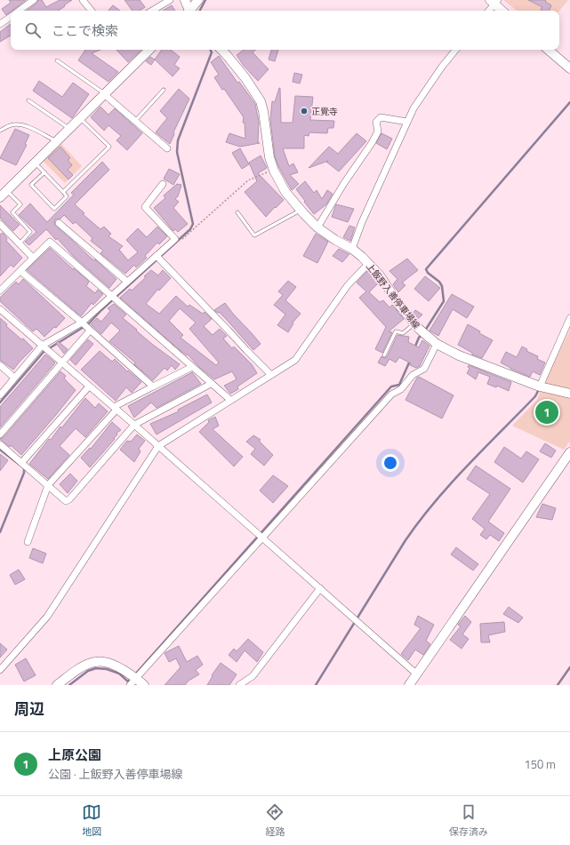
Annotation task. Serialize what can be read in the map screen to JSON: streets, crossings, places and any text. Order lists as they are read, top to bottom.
{
  "streets": {
    "street": ["上飯野入善停車場線"]
  },
  "places": ["正覺寺"],
  "page": {
    "search": "ここで検索",
    "pins": "1",
    "heading": "周辺",
    "list": [
      {
        "mark": "1",
        "name": "上原公園",
        "note": "公園 · 上飯野入善停車場線",
        "value": "150 m"
      }
    ],
    "nav": ["地図", "経路", "保存済み"]
  }
}
